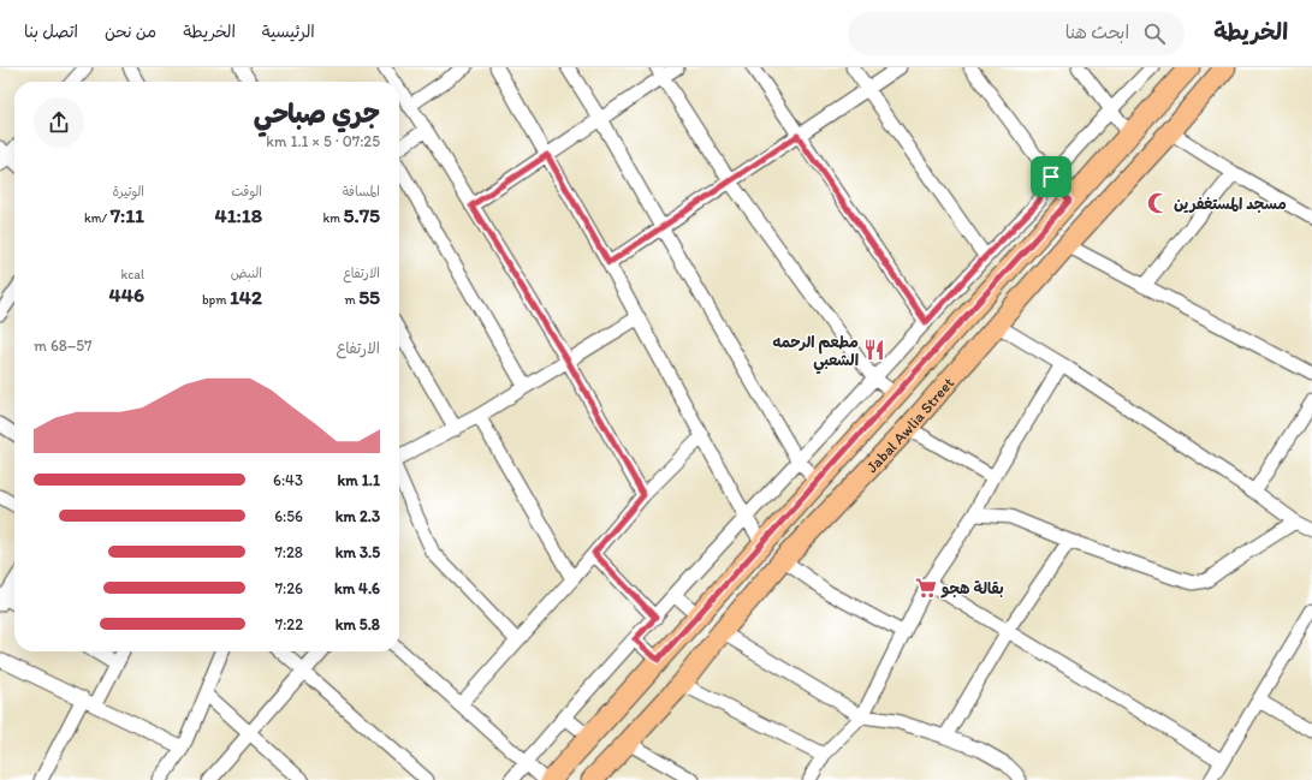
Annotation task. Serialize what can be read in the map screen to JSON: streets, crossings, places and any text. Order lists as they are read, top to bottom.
{
  "streets": {
    "main road": ["Jabal Awlia Street"]
  },
  "places": {
    "mosque": ["مسجد المستغفرين"],
    "restaurant": ["مطعم الرحمه الشعبي"],
    "supermarket": ["بقالة هجو"]
  },
  "page": {
    "header": "الخريطة",
    "search": "ابحث هنا",
    "nav": [
      "الرئيسية",
      "الخريطة",
      "من نحن",
      "اتصل بنا"
    ],
    "heading": ["جري صباحي", "07:25 · 5 × 1.1 km"],
    "stats": [
      ["المسافة", "5.75 km"],
      ["الوقت", "41:18"],
      ["الوتيرة", "7:11 /km"],
      ["الارتفاع", "55 m"],
      ["النبض", "142 bpm"],
      ["kcal", "446"]
    ],
    "chart": ["الارتفاع", "57–68 m"],
    "list": [
      {
        "name": "1.1 km",
        "note": "6:43"
      },
      {
        "name": "2.3 km",
        "note": "6:56"
      },
      {
        "name": "3.5 km",
        "note": "7:28"
      },
      {
        "name": "4.6 km",
        "note": "7:26"
      },
      {
        "name": "5.8 km",
        "note": "7:22"
      }
    ]
  }
}
